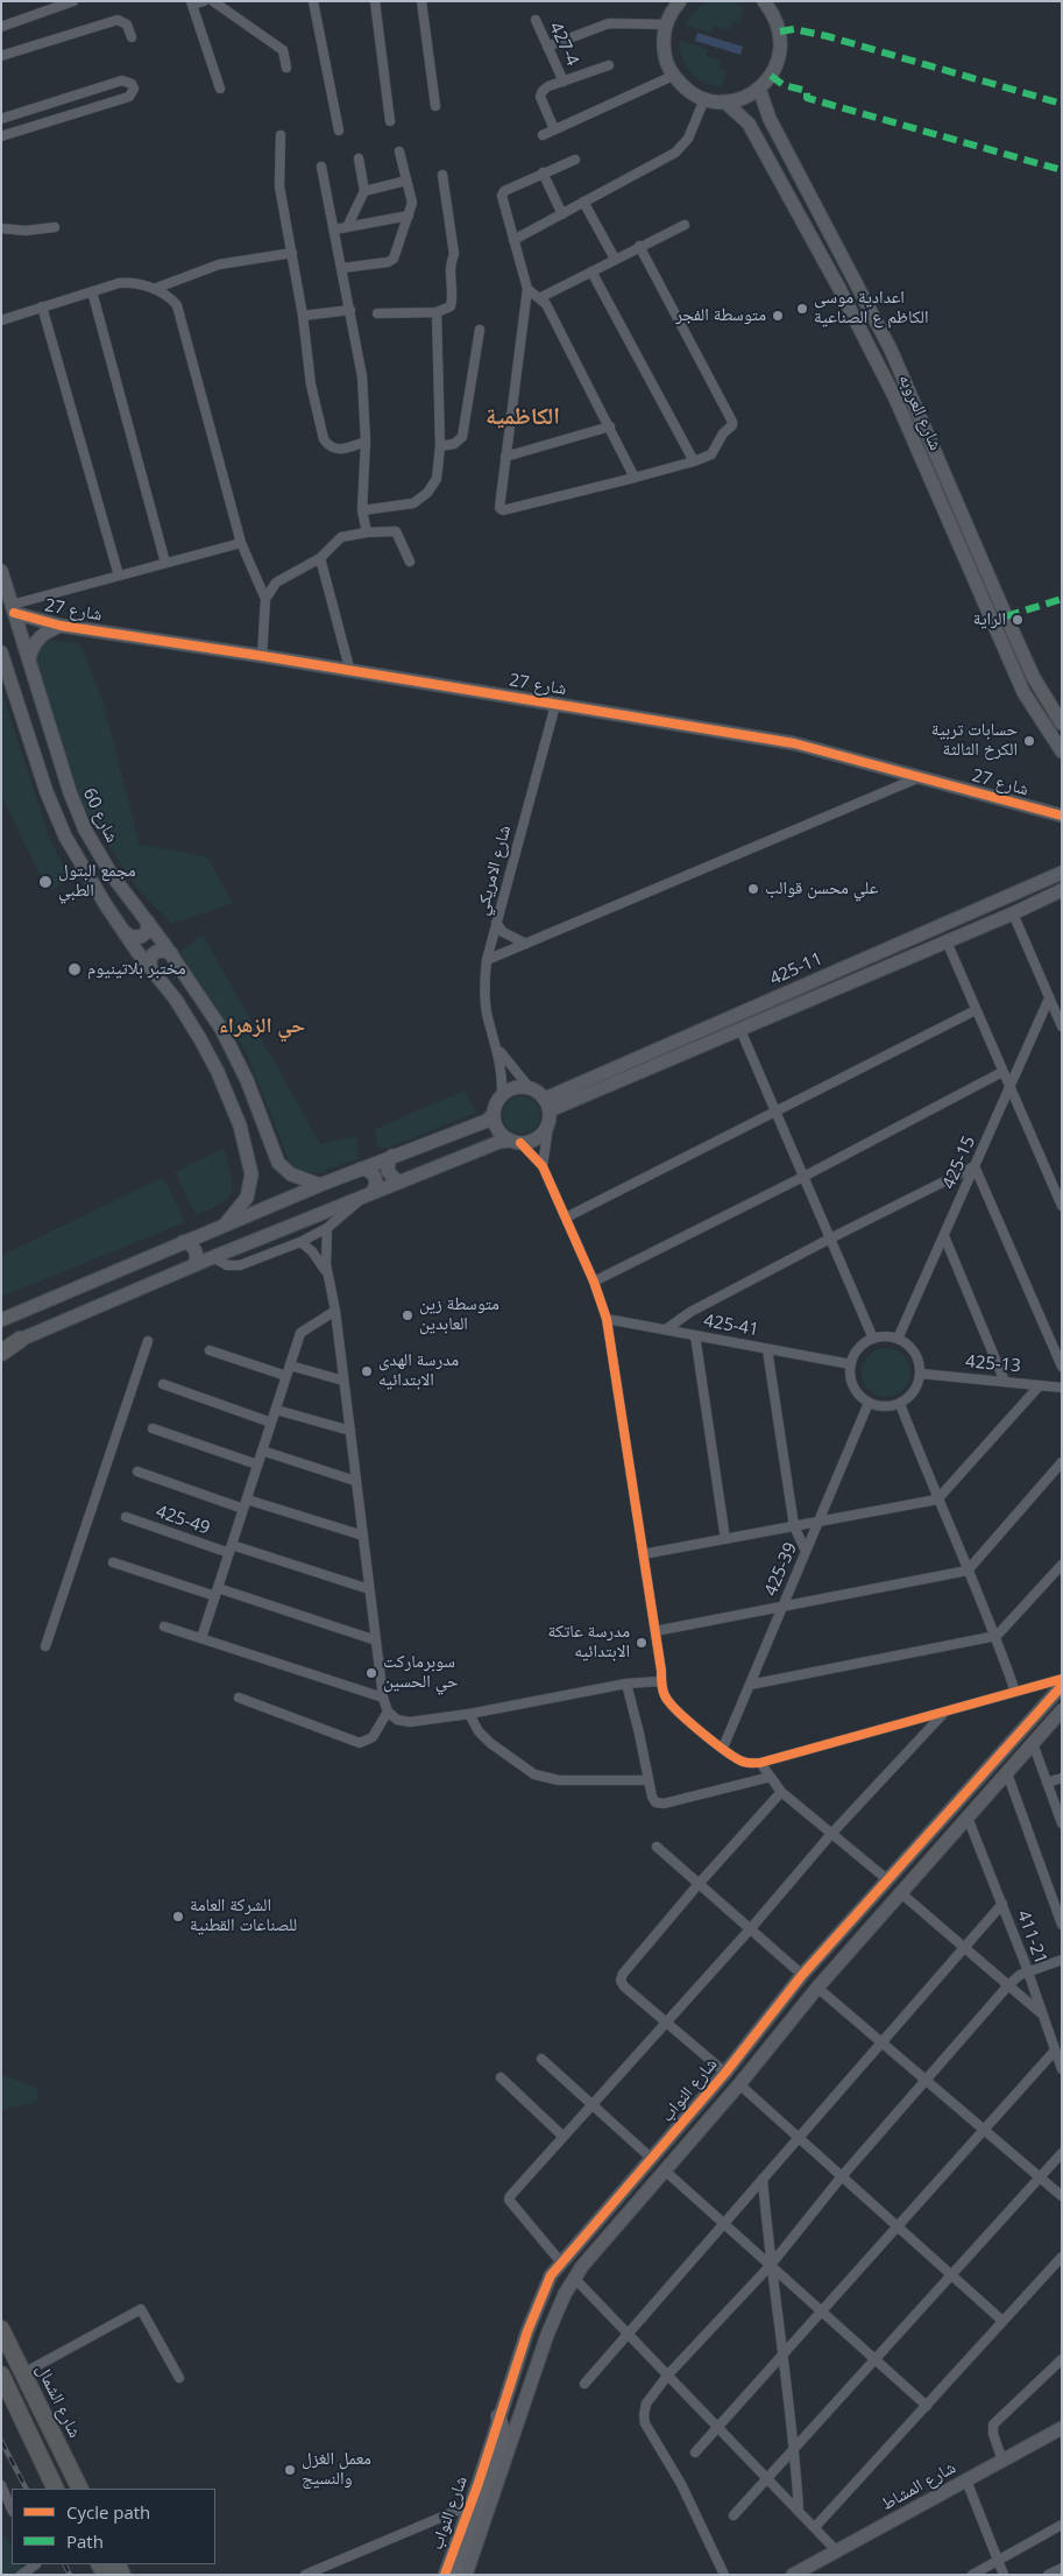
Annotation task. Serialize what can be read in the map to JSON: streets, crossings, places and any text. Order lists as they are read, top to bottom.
{
  "streets": {
    "highway": ["شارع الشمال"],
    "street": [
      "427-4",
      "شارع العروبه",
      "شارع 27",
      "شارع 60",
      "شارع الامريكي",
      "425-11",
      "425-15",
      "425-41",
      "425-13",
      "425-49",
      "425-39",
      "411-21",
      "شارع النواب",
      "شارع المشاط"
    ]
  },
  "crossings": [
    ["شارع 27", "شارع 60"],
    ["شارع 27", "شارع الامريكي"],
    ["شارع الامريكي", "425-11"],
    ["425-15", "425-41"],
    ["425-15", "425-13"],
    ["425-15", "425-39"],
    ["425-41", "425-13"],
    ["425-41", "425-39"],
    ["425-13", "425-39"],
    ["411-21", "شارع النواب"]
  ],
  "districts": ["الكاظمية", "حي الزهراء"],
  "places": [
    "اعدادية موسى الكاظم ع الصناعية",
    "متوسطة الفجر",
    "الراية",
    "حسابات تربية الكرخ الثالثة",
    "مجمع البتول الطبي",
    "علي محسن قوالب",
    "مختبر بلاتينيوم",
    "متوسطة زين العابدين",
    "مدرسة الهدى الابتدائيه",
    "مدرسة عاتكة الابتدائيه",
    "سوبرماركت حي الحسين",
    "الشركة العامة للصناعات القطنية",
    "معمل الغزل والنسيج"
  ],
  "legend": ["Cycle path", "Path"]
}
